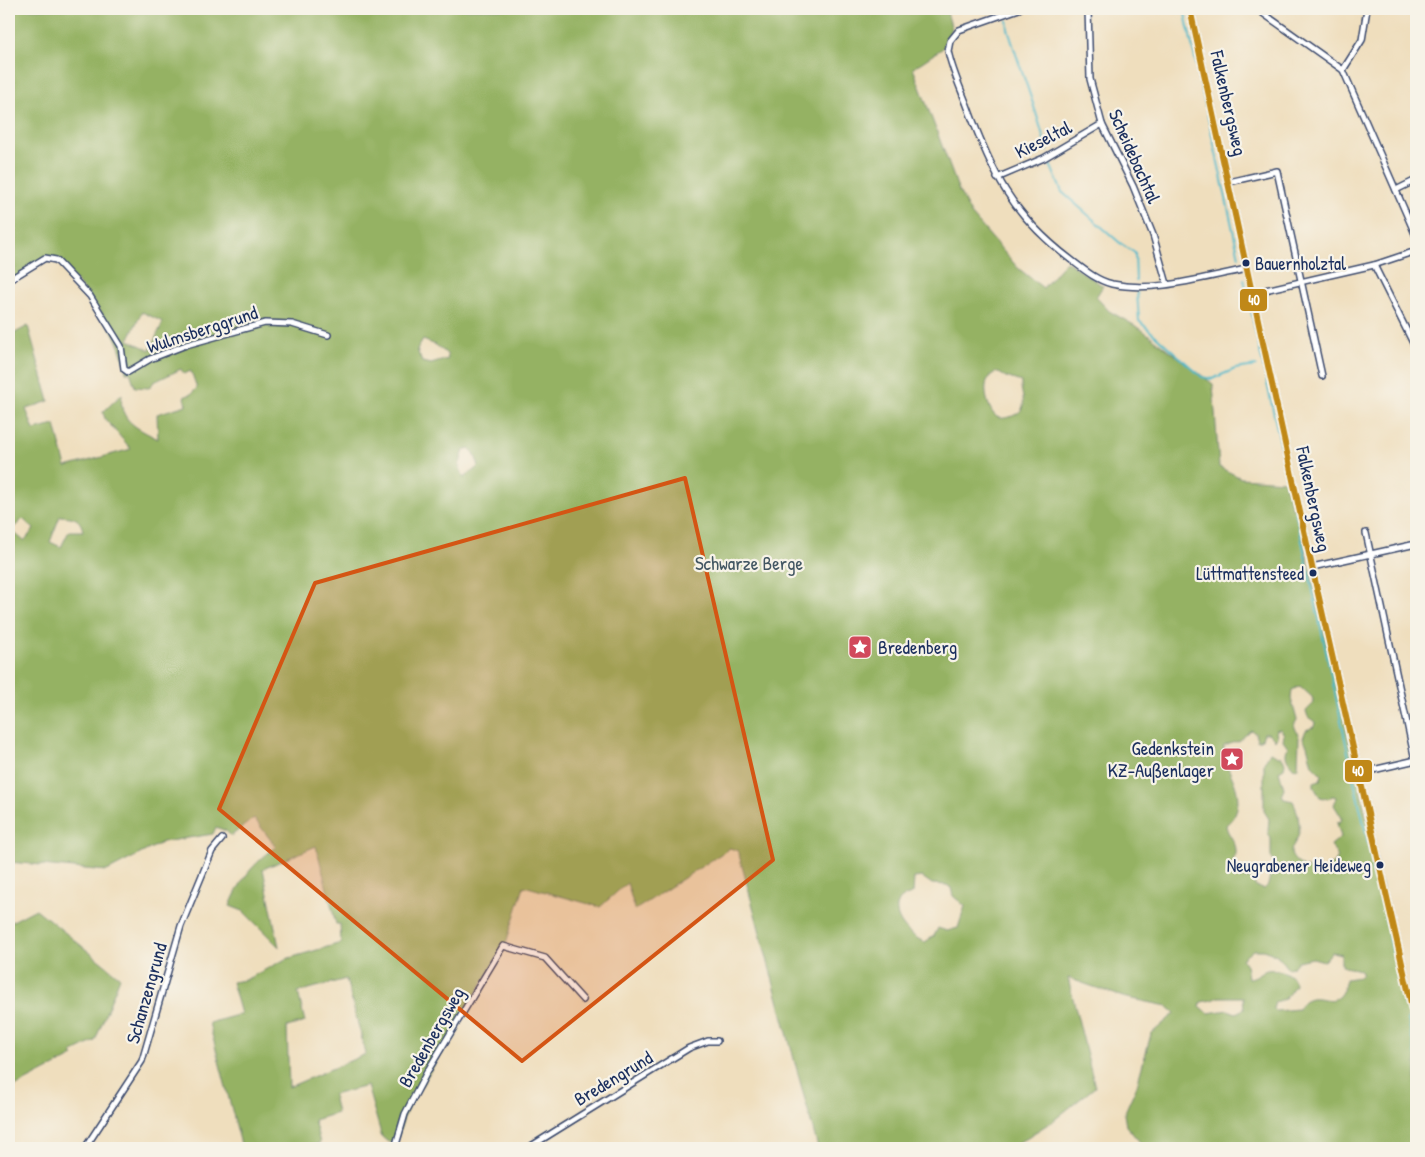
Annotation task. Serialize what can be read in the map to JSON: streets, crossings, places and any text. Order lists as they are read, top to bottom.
{
  "streets": {
    "street": [
      "Falkenbergsweg",
      "Kieseltal",
      "Scheidebachtal",
      "Wulmsberggrund",
      "Schanzengrund",
      "Bredenbergsweg",
      "Bredengrund"
    ]
  },
  "crossings": [
    ["Kieseltal", "Scheidebachtal"]
  ],
  "parks": ["Schwarze Berge"],
  "places": {
    "other": ["Bauernholztal", "Lüttmattensteed", "Neugrabener Heideweg"],
    "place": ["Bredenberg", "Gedenkstein KZ-Außenlager"]
  },
  "lines": ["transit line 40"]
}
